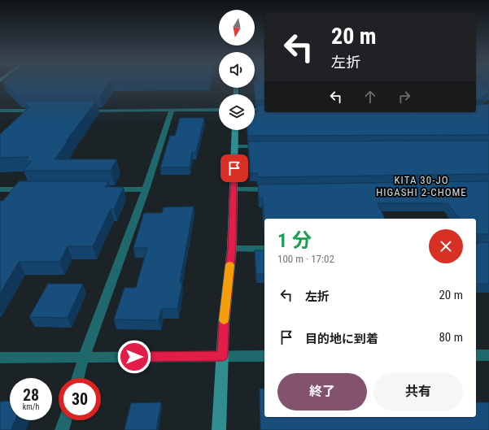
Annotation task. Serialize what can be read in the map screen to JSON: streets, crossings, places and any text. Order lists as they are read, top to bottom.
{
  "districts": ["KITA 30-JO HIGASHI 2-CHOME"],
  "north": "bottom",
  "page": {
    "turn": ["20 m", "左折"],
    "heading": ["1 分", "100 m · 17:02"],
    "list": [
      {
        "name": "左折",
        "value": "20 m"
      },
      {
        "name": "目的地に到着",
        "value": "80 m"
      }
    ],
    "buttons": ["終了", "共有"],
    "speed": "28 km/h",
    "limit": "30"
  }
}
